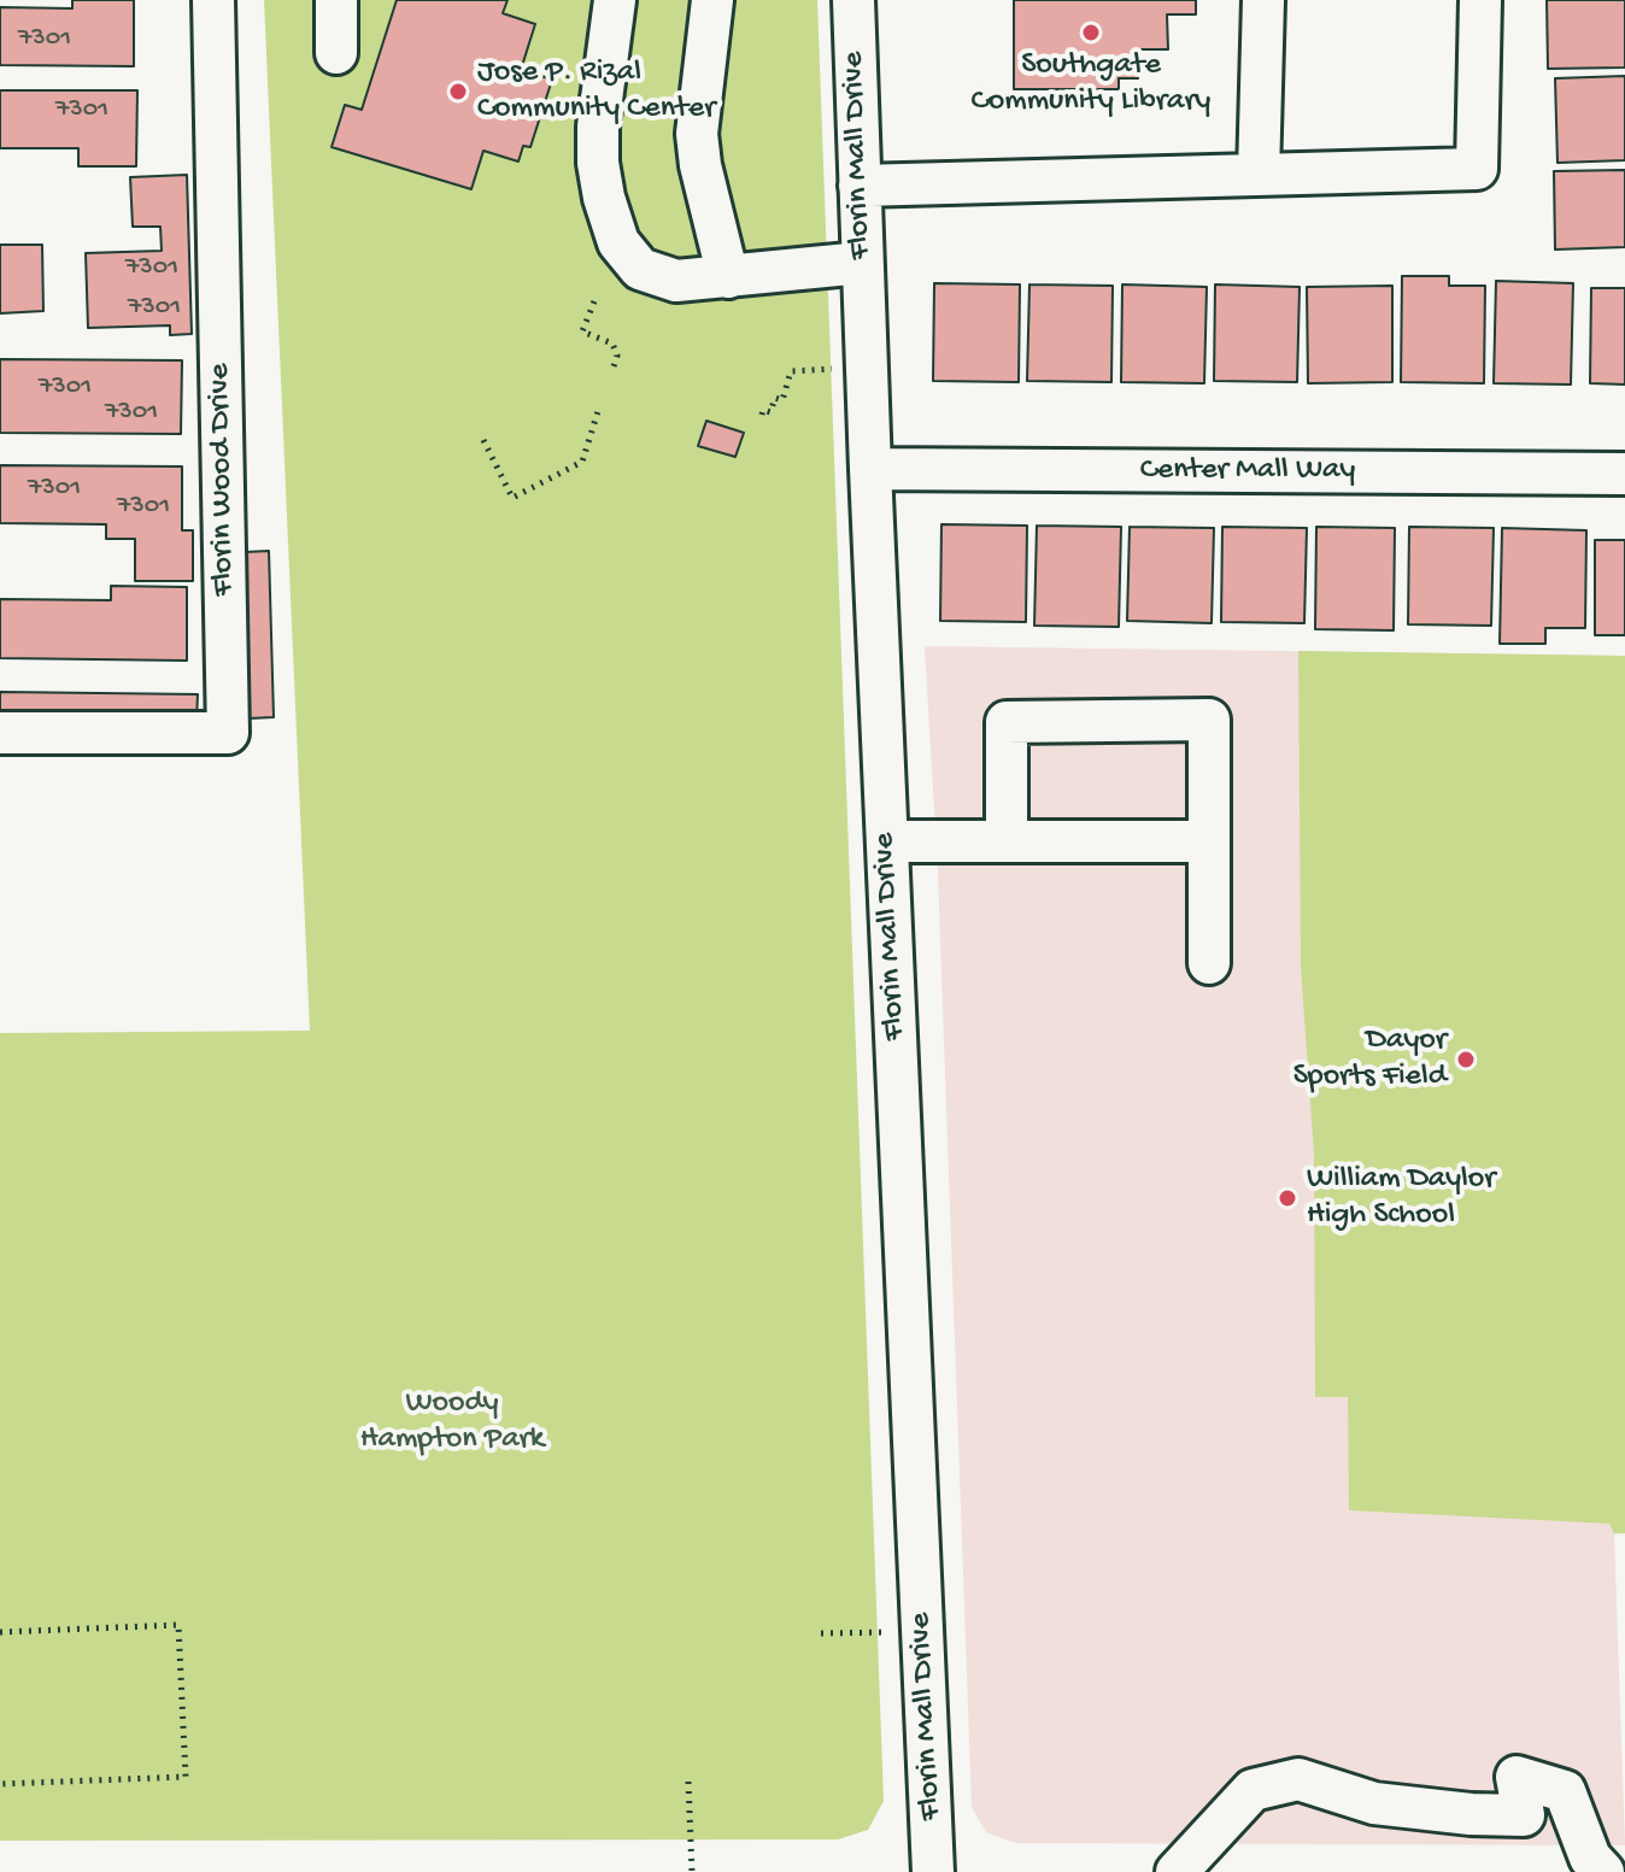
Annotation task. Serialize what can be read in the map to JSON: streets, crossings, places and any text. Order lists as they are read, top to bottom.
{
  "streets": {
    "street": ["Florin Mall Drive", "Center Mall Way", "Florin Wood Drive"]
  },
  "crossings": [
    ["Florin Mall Drive", "Center Mall Way"]
  ],
  "parks": ["Woody Hampton Park"],
  "places": [
    "Southgate Community Library",
    "Jose P. Rizal Community Center",
    "Dayor Sports Field",
    "William Daylor High School"
  ],
  "house_numbers": [
    "7301",
    "7301",
    "7301",
    "7301",
    "7301",
    "7301",
    "7301",
    "7301"
  ]
}
